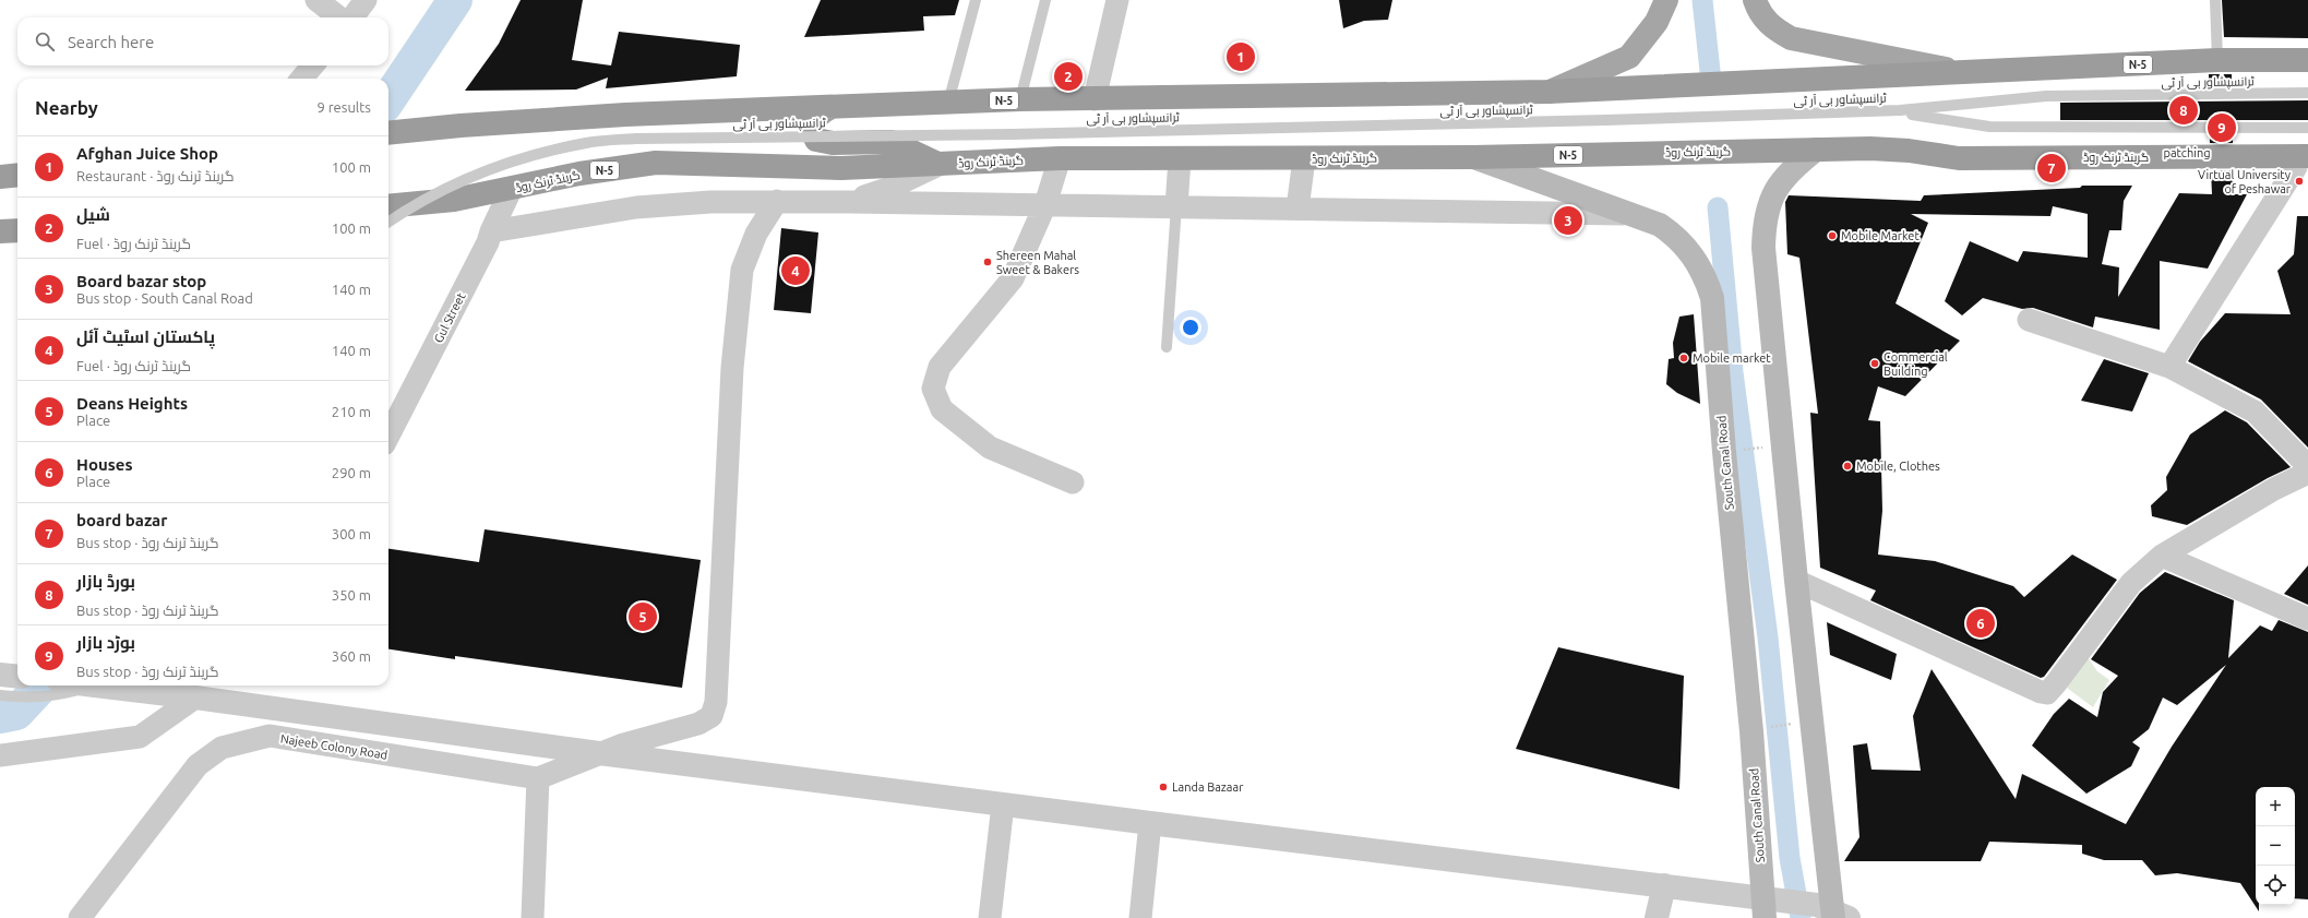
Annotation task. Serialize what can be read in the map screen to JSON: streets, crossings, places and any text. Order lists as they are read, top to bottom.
{
  "streets": {
    "highway": ["N-5", "گرینڈ ٹرنک روڈ"],
    "main road": ["South Canal Road"],
    "street": ["Gul Street", "Najeeb Colony Road"],
    "lane": ["ٹرانسپشاور بی آر ٹی", "patching"]
  },
  "crossings": [
    ["گرینڈ ٹرنک روڈ", "patching"],
    ["گرینڈ ٹرنک روڈ", "Gul Street"],
    ["گرینڈ ٹرنک روڈ", "South Canal Road"]
  ],
  "places": [
    "Virtual University of Peshawar",
    "Mobile Market",
    "Shereen Mahal Sweet & Bakers",
    "Mobile market",
    "Commercial Building",
    "Mobile, Clothes",
    "Landa Bazaar"
  ],
  "page": {
    "search": "Search here",
    "pins": [
      "1",
      "2",
      "8",
      "9",
      "7",
      "3",
      "4",
      "5",
      "6"
    ],
    "heading": ["Nearby", "9 results"],
    "list": [
      {
        "mark": "1",
        "name": "Afghan Juice Shop",
        "note": "Restaurant · گرینڈ ٹرنک روڈ",
        "value": "100 m"
      },
      {
        "mark": "2",
        "name": "شیل",
        "note": "Fuel · گرینڈ ٹرنک روڈ",
        "value": "100 m"
      },
      {
        "mark": "3",
        "name": "Board bazar stop",
        "note": "Bus stop · South Canal Road",
        "value": "140 m"
      },
      {
        "mark": "4",
        "name": "پاکستان اسٹیٹ آئل",
        "note": "Fuel · گرینڈ ٹرنک روڈ",
        "value": "140 m"
      },
      {
        "mark": "5",
        "name": "Deans Heights",
        "note": "Place",
        "value": "210 m"
      },
      {
        "mark": "6",
        "name": "Houses",
        "note": "Place",
        "value": "290 m"
      },
      {
        "mark": "7",
        "name": "board bazar",
        "note": "Bus stop · گرینڈ ٹرنک روڈ",
        "value": "300 m"
      },
      {
        "mark": "8",
        "name": "بورڈ بازار",
        "note": "Bus stop · گرینڈ ٹرنک روڈ",
        "value": "350 m"
      },
      {
        "mark": "9",
        "name": "بوڑد بازار",
        "note": "Bus stop · گرینڈ ٹرنک روڈ",
        "value": "360 m"
      }
    ],
    "map_buttons": ["+", "−"]
  }
}
